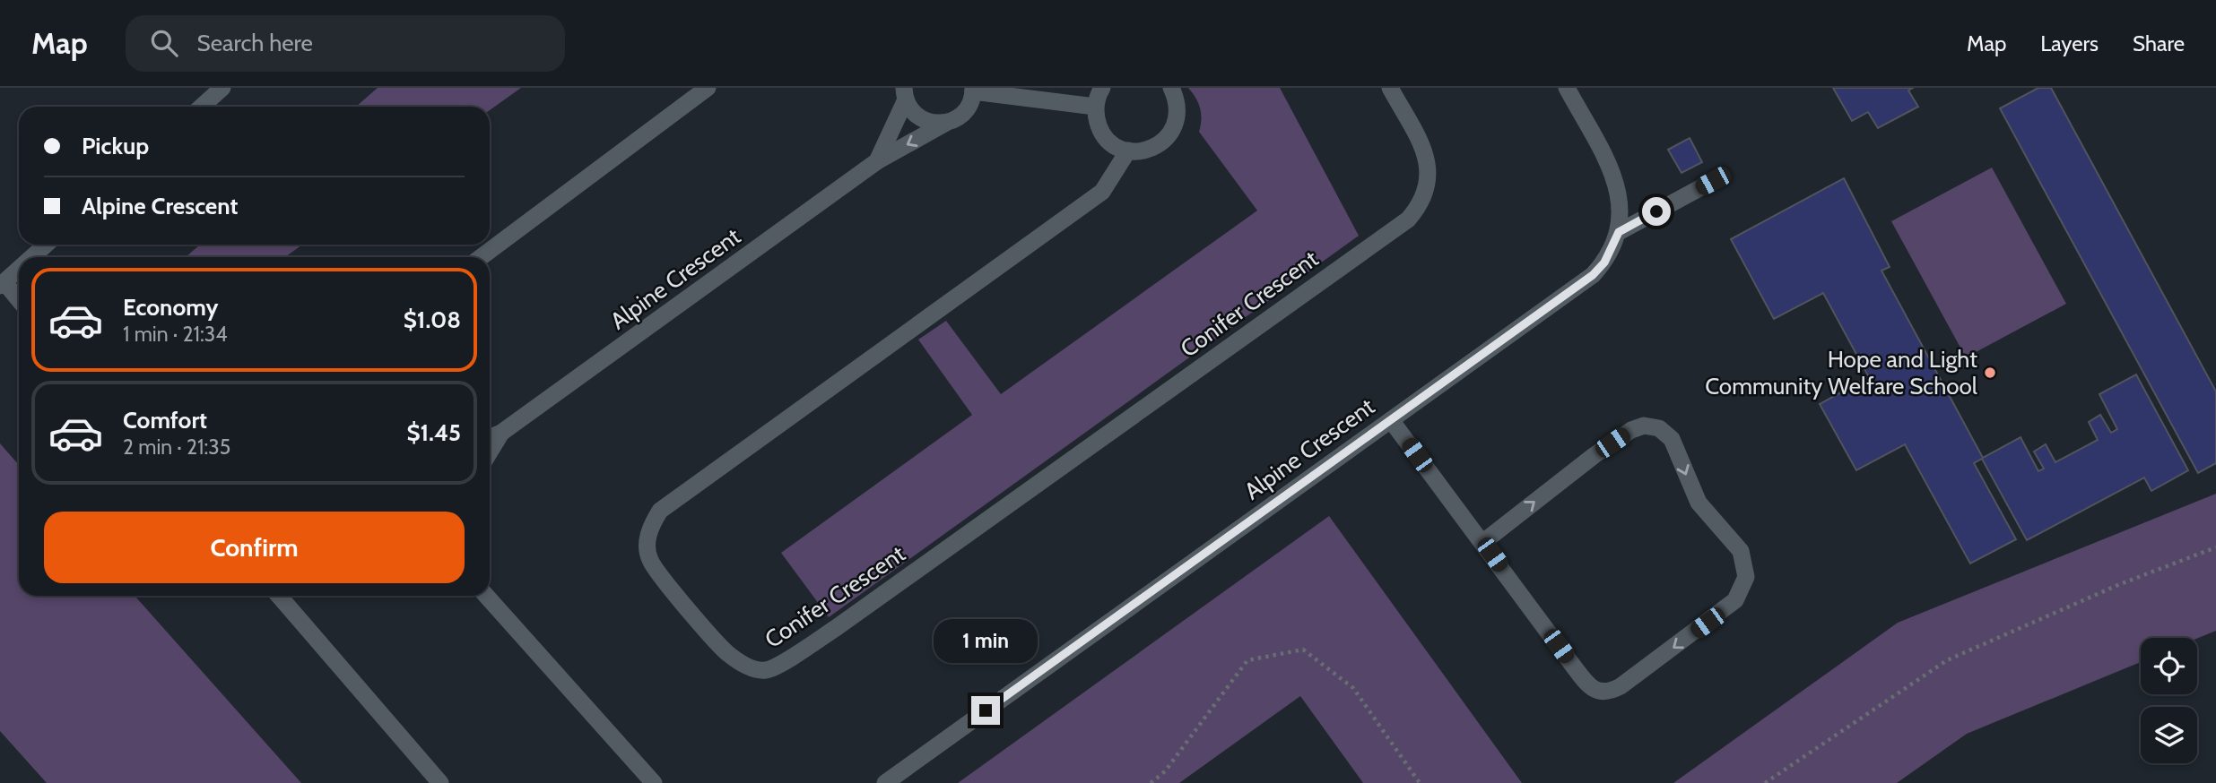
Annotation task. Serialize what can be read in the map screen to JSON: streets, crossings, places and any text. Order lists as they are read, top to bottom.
{
  "streets": {
    "street": ["Alpine Crescent", "Conifer Crescent"]
  },
  "places": ["Hope and Light Community Welfare School"],
  "page": {
    "header": "Map",
    "search": "Search here",
    "nav": ["Map", "Layers", "Share"],
    "banner": ["Pickup", "Alpine Crescent"],
    "list": [
      {
        "name": "Economy",
        "note": "1 min · 21:34",
        "value": "$1.08"
      },
      {
        "name": "Comfort",
        "note": "2 min · 21:35",
        "value": "$1.45"
      }
    ],
    "buttons": "Confirm",
    "bubble": "1 min"
  }
}
